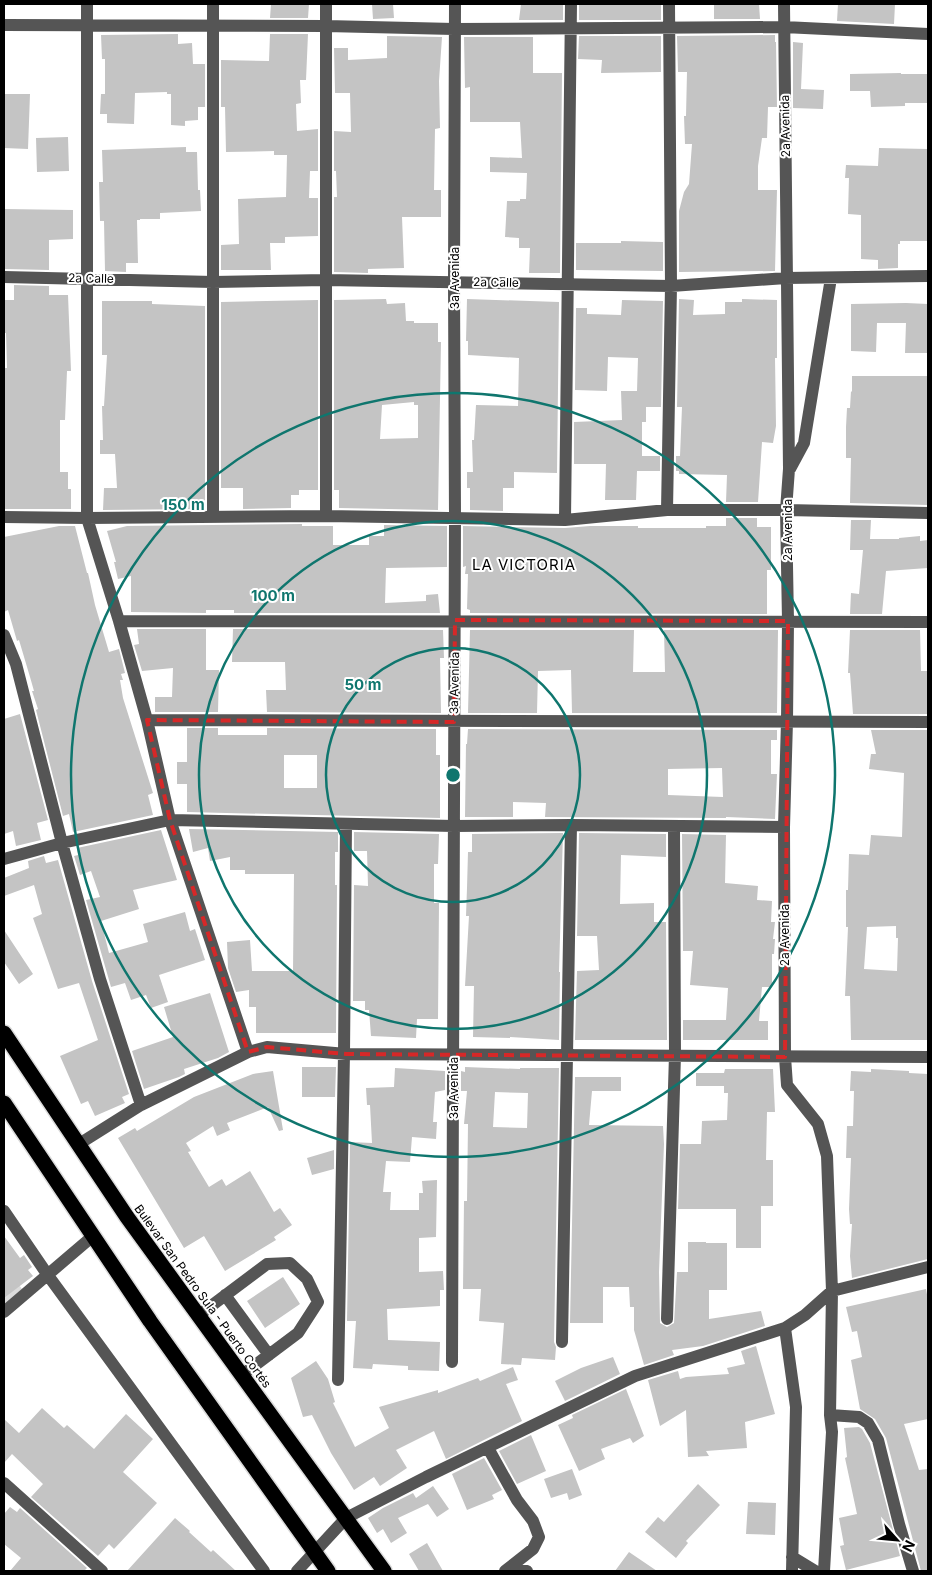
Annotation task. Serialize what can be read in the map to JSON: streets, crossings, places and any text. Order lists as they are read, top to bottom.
{
  "streets": {
    "highway": ["Bulevar San Pedro Sula - Puerto Cortés"],
    "street": ["2a Avenida", "2a Calle", "3a Avenida"]
  },
  "crossings": [
    ["2a Avenida", "2a Calle"],
    ["2a Calle", "3a Avenida"]
  ],
  "districts": ["LA VICTORIA"],
  "north": "bottom right",
  "rings": ["150 m", "100 m", "50 m"]
}
